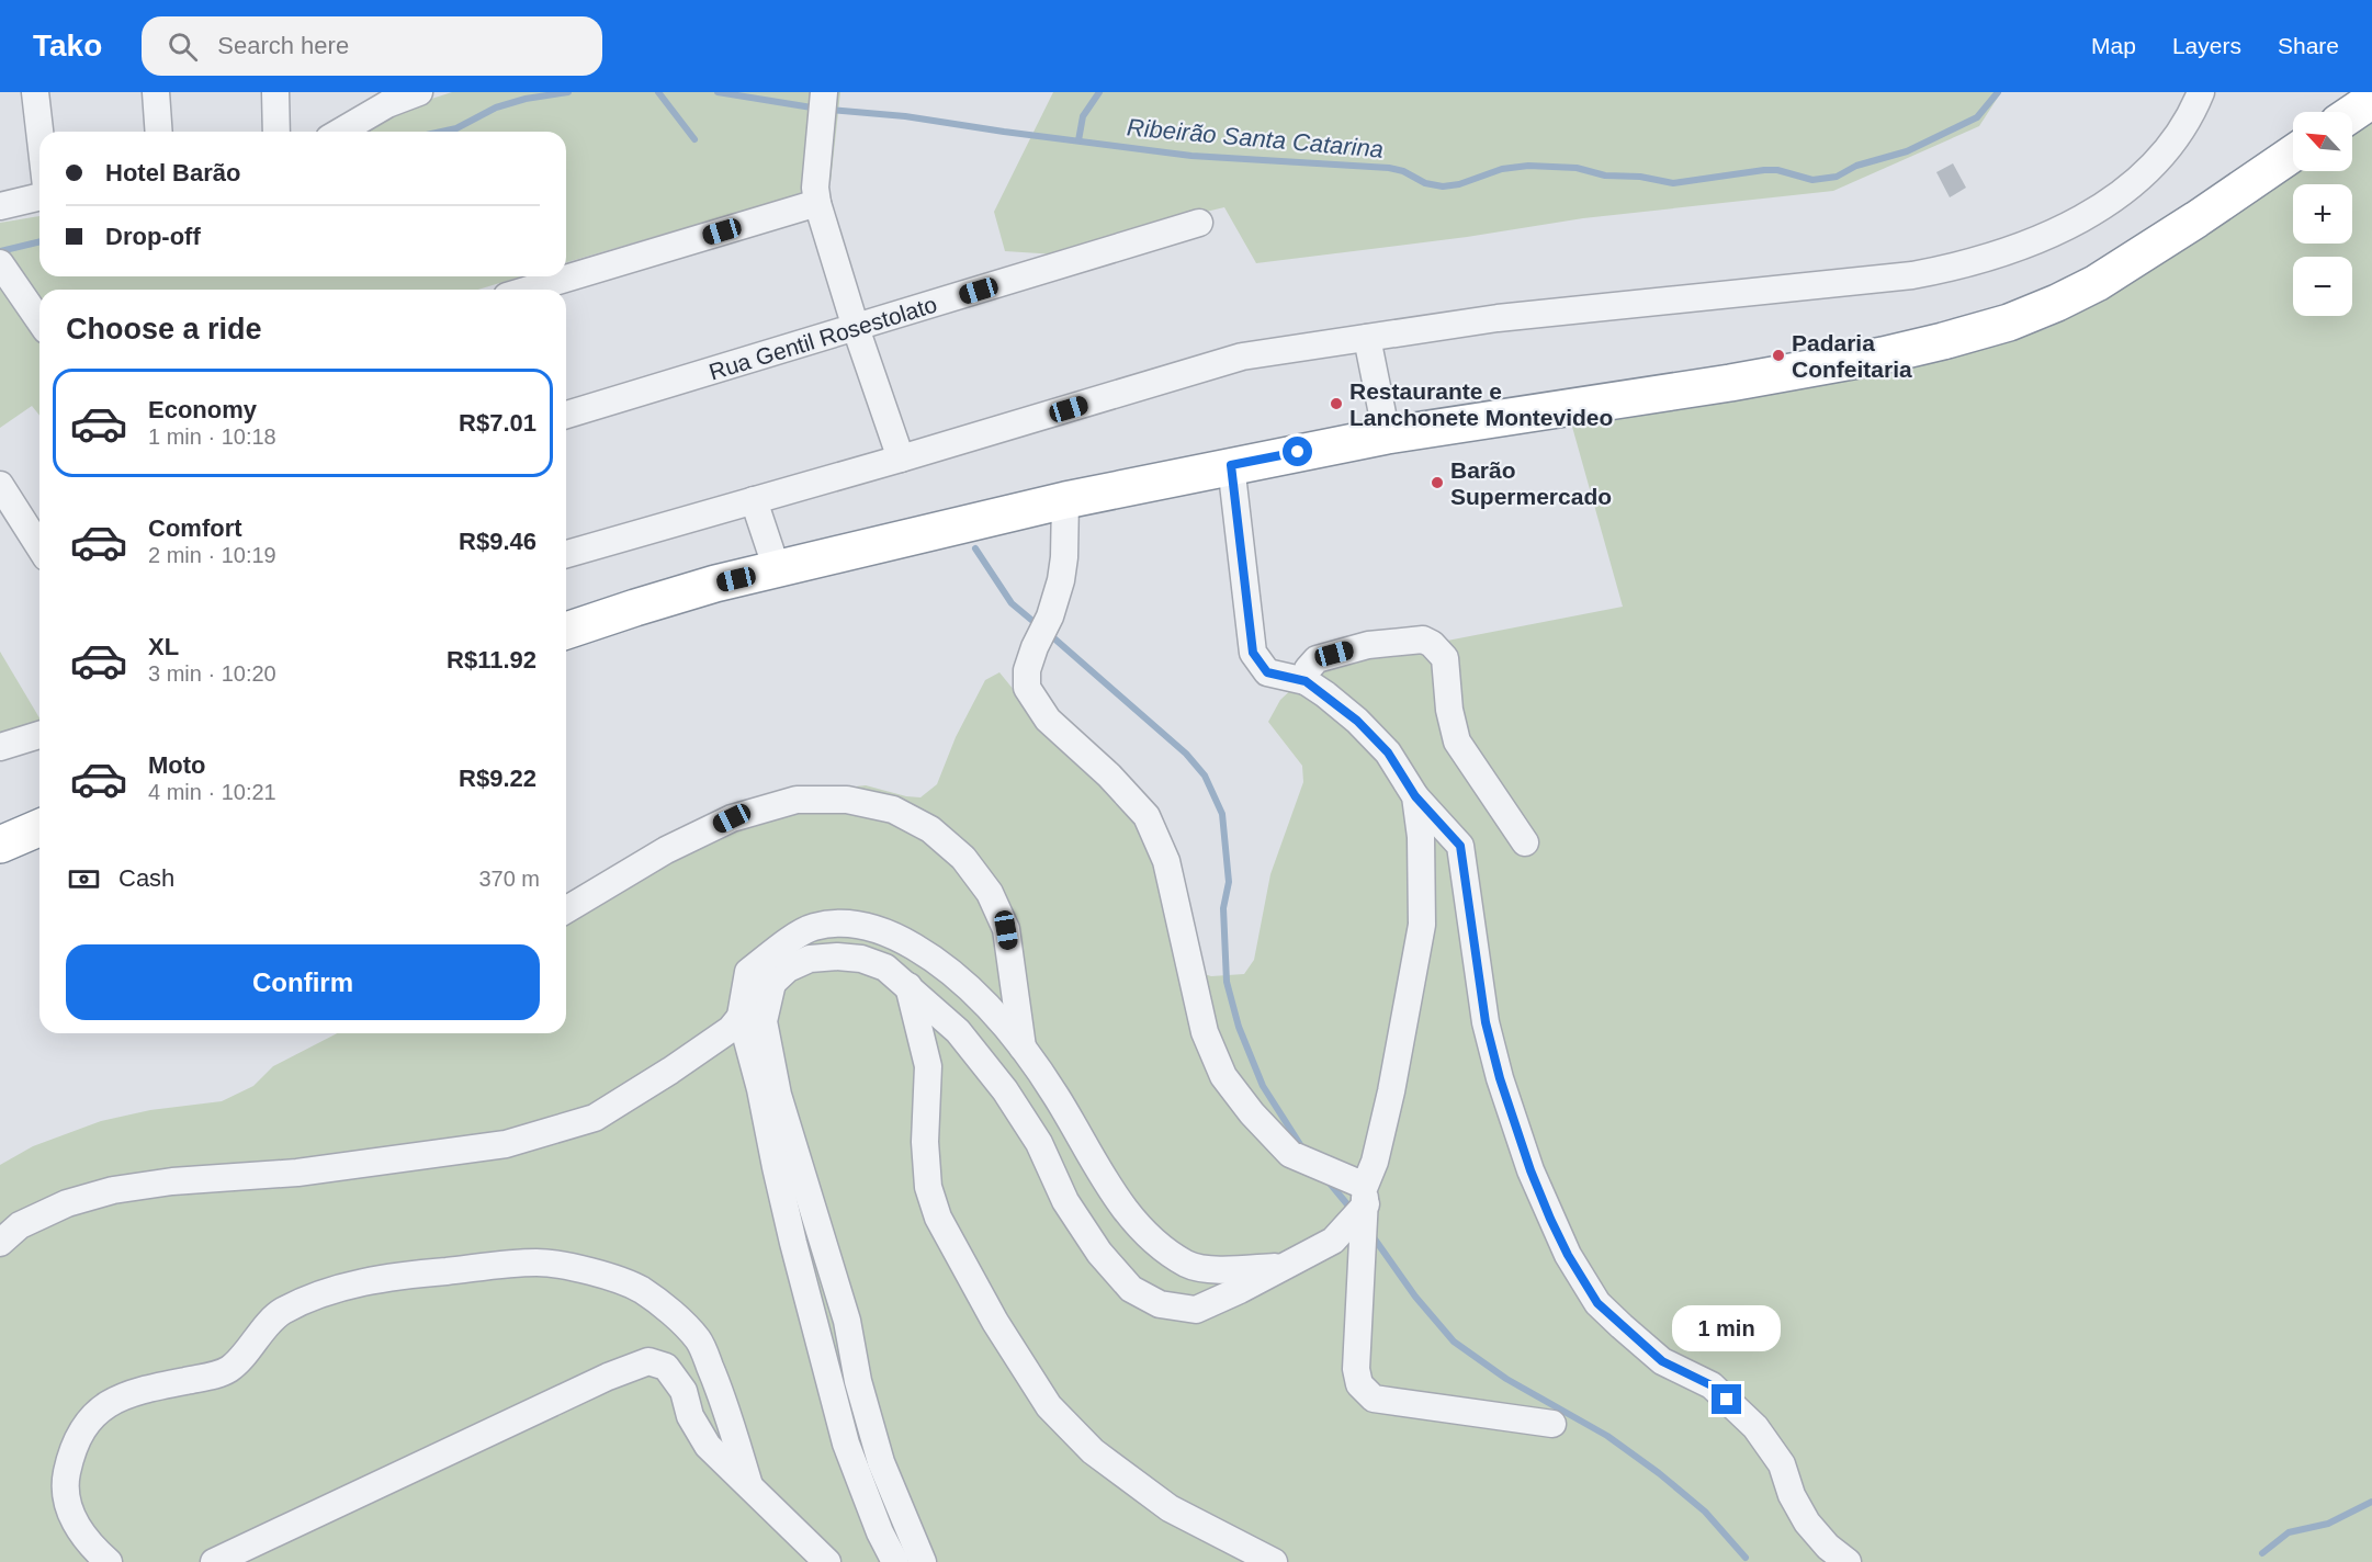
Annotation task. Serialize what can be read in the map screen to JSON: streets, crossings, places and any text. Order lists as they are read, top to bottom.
{
  "streets": {
    "street": ["Rua Gentil Rosestolato"]
  },
  "water": ["Ribeirão Santa Catarina"],
  "places": ["Padaria Confeitaria", "Restaurante e Lanchonete Montevideo", "Barão Supermercado"],
  "north": "top left",
  "page": {
    "header": "Tako",
    "search": "Search here",
    "nav": ["Map", "Layers", "Share"],
    "map_buttons": ["+", "−"],
    "banner": ["Hotel Barão", "Drop-off"],
    "heading": "Choose a ride",
    "list": [
      {
        "name": "Economy",
        "note": "1 min · 10:18",
        "value": "R$7.01"
      },
      {
        "name": "Comfort",
        "note": "2 min · 10:19",
        "value": "R$9.46"
      },
      {
        "name": "XL",
        "note": "3 min · 10:20",
        "value": "R$11.92"
      },
      {
        "name": "Moto",
        "note": "4 min · 10:21",
        "value": "R$9.22"
      }
    ],
    "pay": ["Cash", "370 m"],
    "buttons": "Confirm",
    "bubble": "1 min"
  }
}
